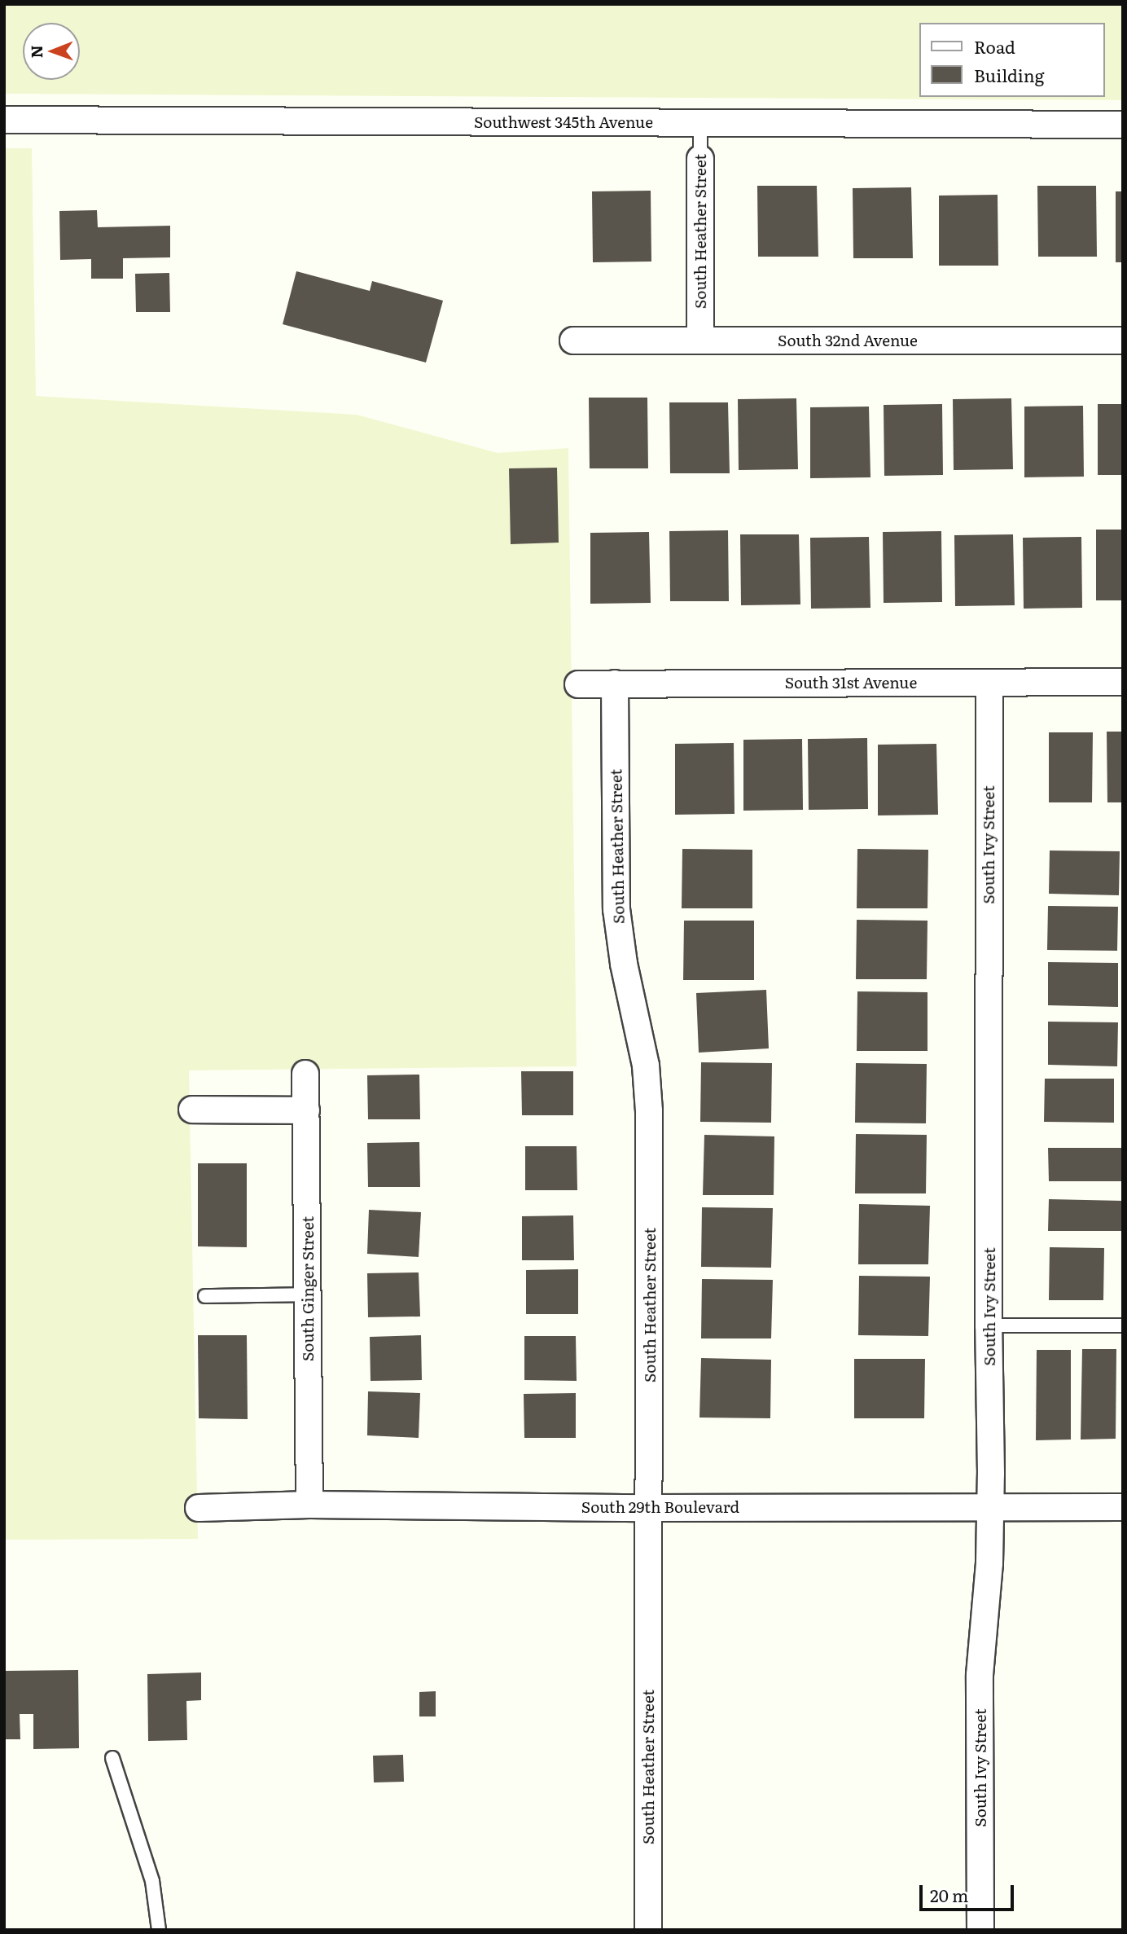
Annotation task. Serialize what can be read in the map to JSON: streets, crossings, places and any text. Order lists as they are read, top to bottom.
{
  "streets": {
    "street": [
      "Southwest 345th Avenue",
      "South Heather Street",
      "South 32nd Avenue",
      "South 31st Avenue",
      "South Ivy Street",
      "South Ginger Street",
      "South 29th Boulevard"
    ]
  },
  "crossings": [
    ["Southwest 345th Avenue", "South Heather Street"],
    ["South Heather Street", "South 32nd Avenue"],
    ["South Heather Street", "South 31st Avenue"],
    ["South Heather Street", "South 29th Boulevard"],
    ["South 31st Avenue", "South Ivy Street"],
    ["South Ivy Street", "South 29th Boulevard"],
    ["South Ginger Street", "South 29th Boulevard"]
  ],
  "legend": ["Road", "Building"],
  "scale_bar": "20 m",
  "north": "left"
}
